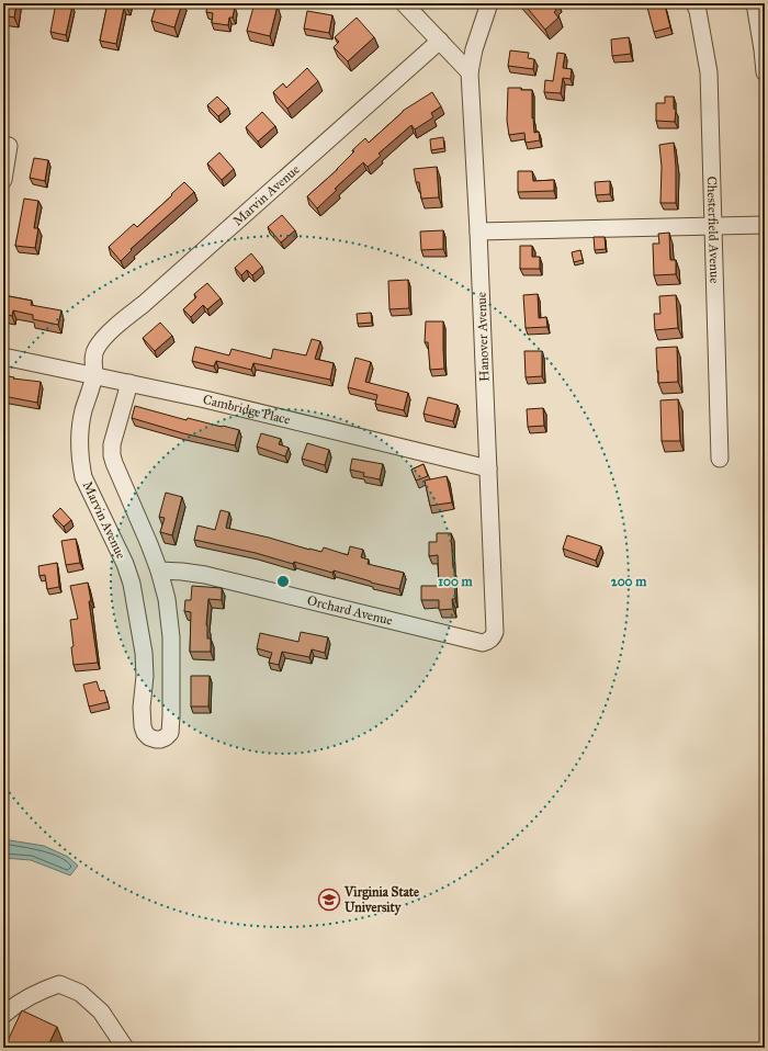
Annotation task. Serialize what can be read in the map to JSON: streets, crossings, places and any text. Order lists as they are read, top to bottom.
{
  "streets": {
    "street": [
      "Marvin Avenue",
      "Chesterfield Avenue",
      "Hanover Avenue",
      "Cambridge Place",
      "Orchard Avenue"
    ]
  },
  "crossings": [
    ["Marvin Avenue", "Cambridge Place"],
    ["Marvin Avenue", "Orchard Avenue"],
    ["Hanover Avenue", "Cambridge Place"],
    ["Hanover Avenue", "Orchard Avenue"]
  ],
  "places": {
    "school or university": ["Virginia State University"]
  },
  "rings": ["100 m", "200 m"]
}
